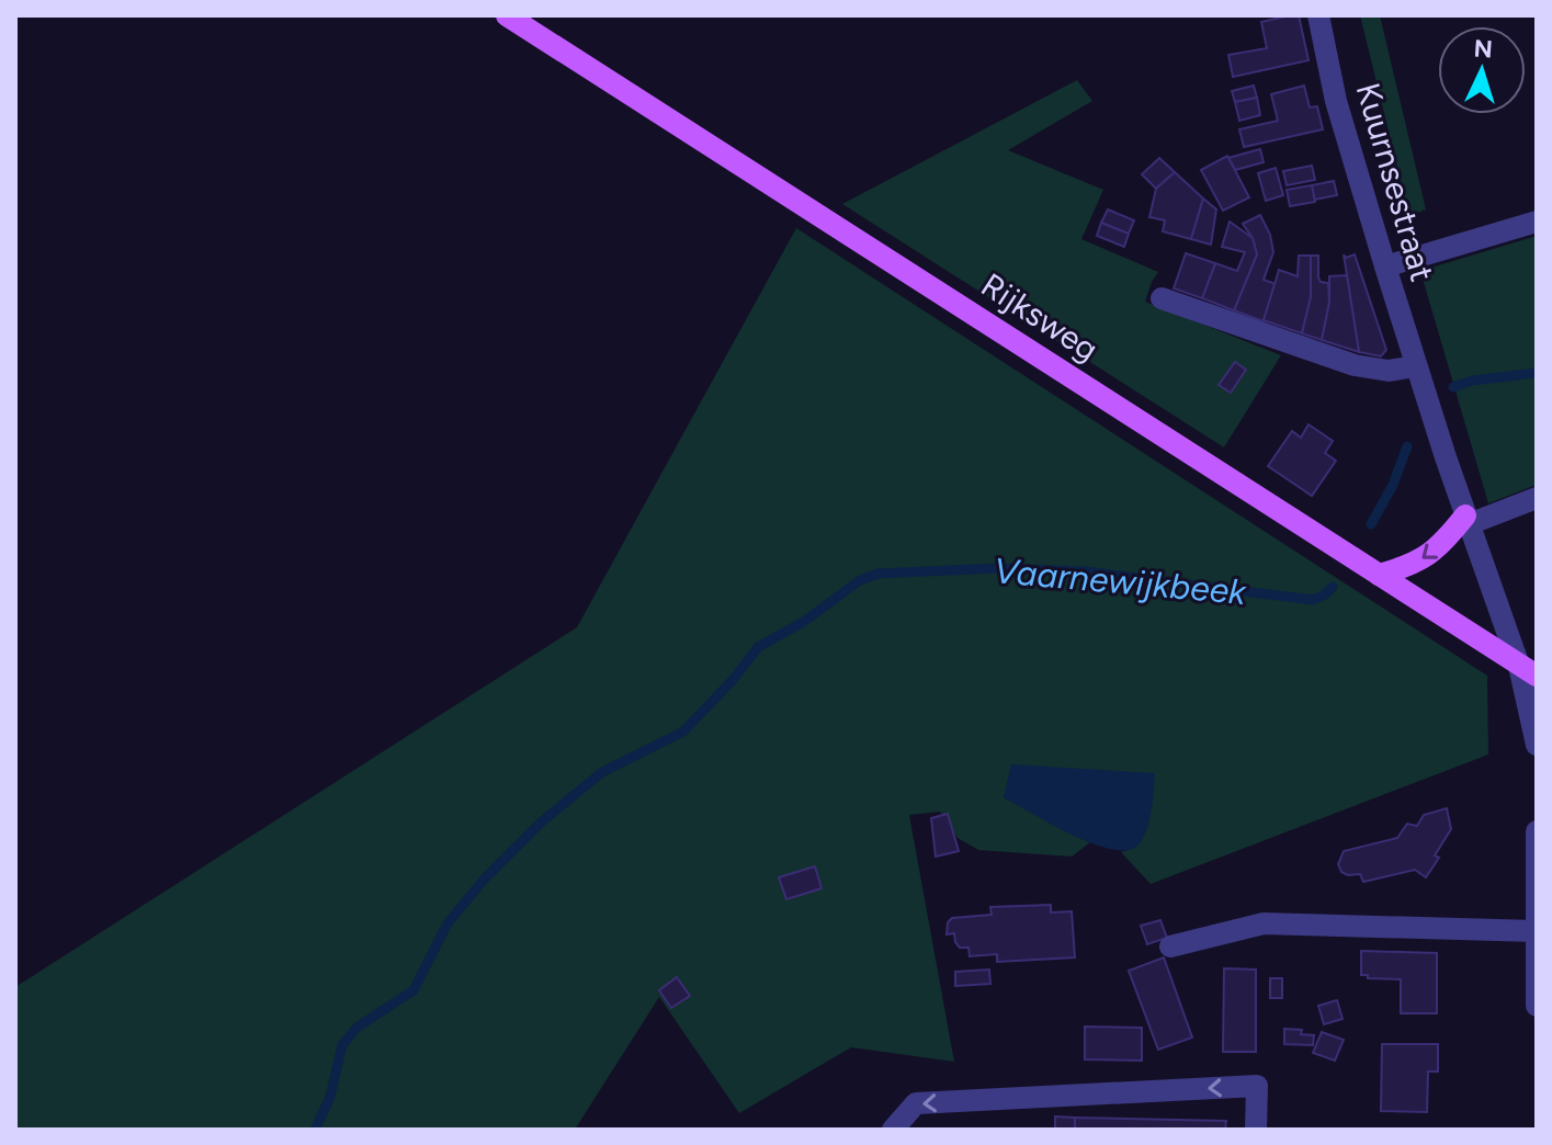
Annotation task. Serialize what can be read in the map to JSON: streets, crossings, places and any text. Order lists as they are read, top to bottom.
{
  "streets": {
    "main road": ["Rijksweg"],
    "street": ["Kuurnsestraat"]
  },
  "crossings": [
    ["Kuurnsestraat", "Rijksweg"]
  ],
  "water": ["Vaarnewijkbeek"],
  "north": "top"
}
